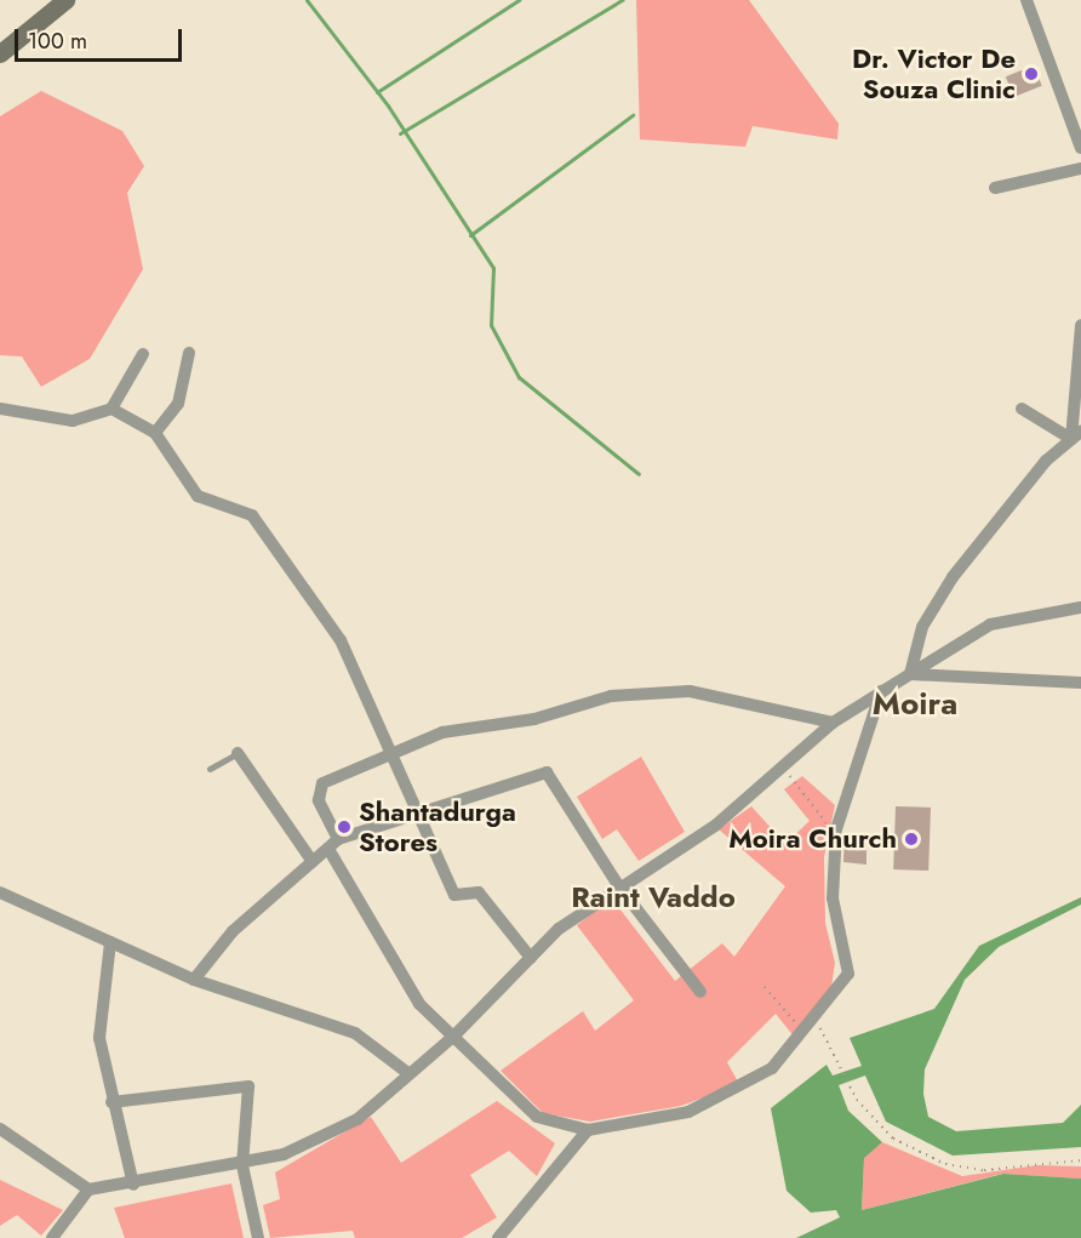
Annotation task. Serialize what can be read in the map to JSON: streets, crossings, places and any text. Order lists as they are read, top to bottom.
{
  "districts": ["Moira", "Raint Vaddo"],
  "places": ["Dr. Victor De Souza Clinic", "Shantadurga Stores", "Moira Church"],
  "scale_bar": "100 m"
}
